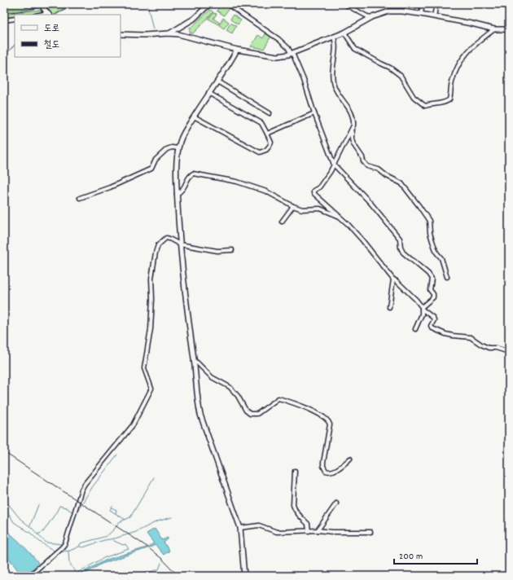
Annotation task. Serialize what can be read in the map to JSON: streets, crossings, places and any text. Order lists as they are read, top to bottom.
{
  "legend": ["도로", "철도"],
  "scale_bar": "200 m"
}
